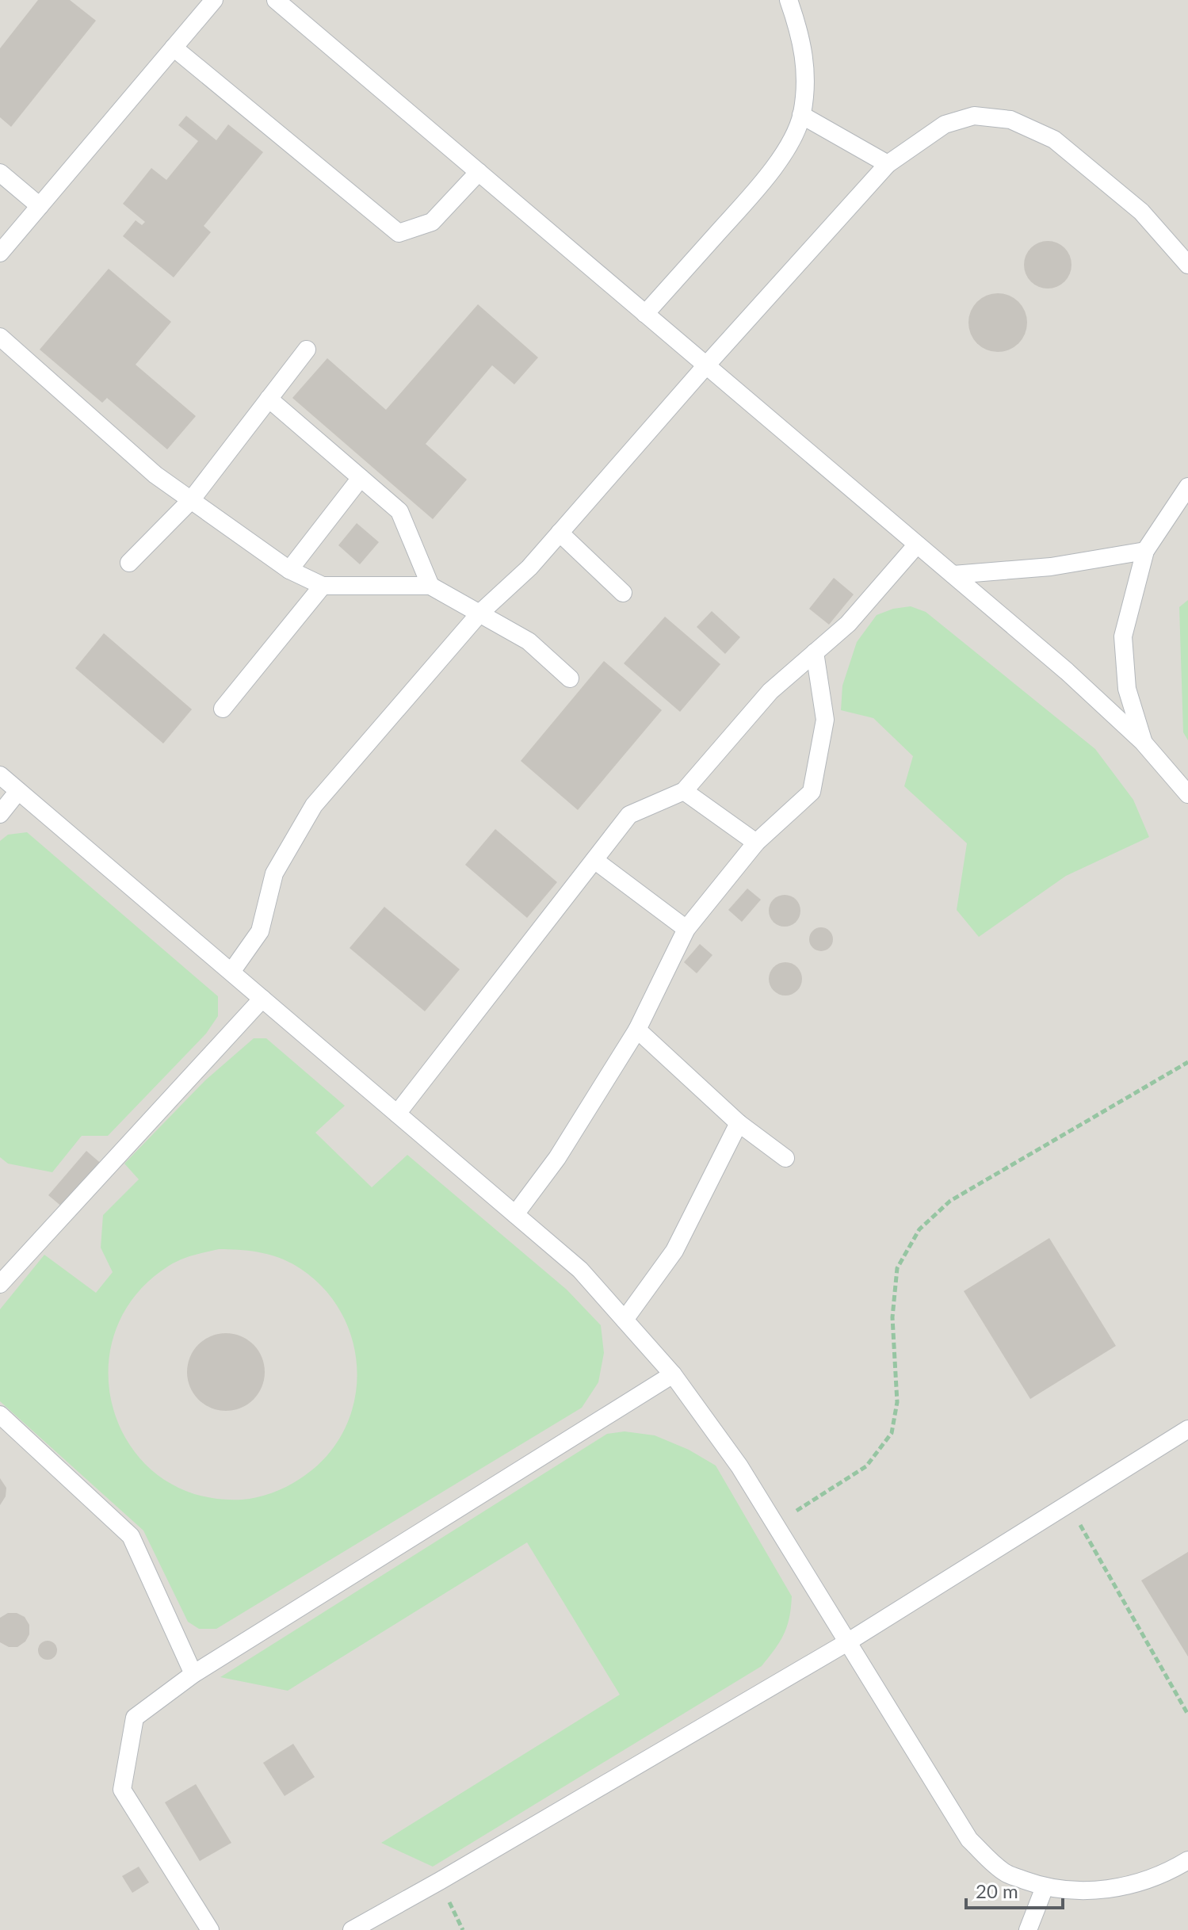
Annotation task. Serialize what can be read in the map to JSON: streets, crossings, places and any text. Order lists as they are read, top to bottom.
{
  "scale_bar": "20 m"
}
